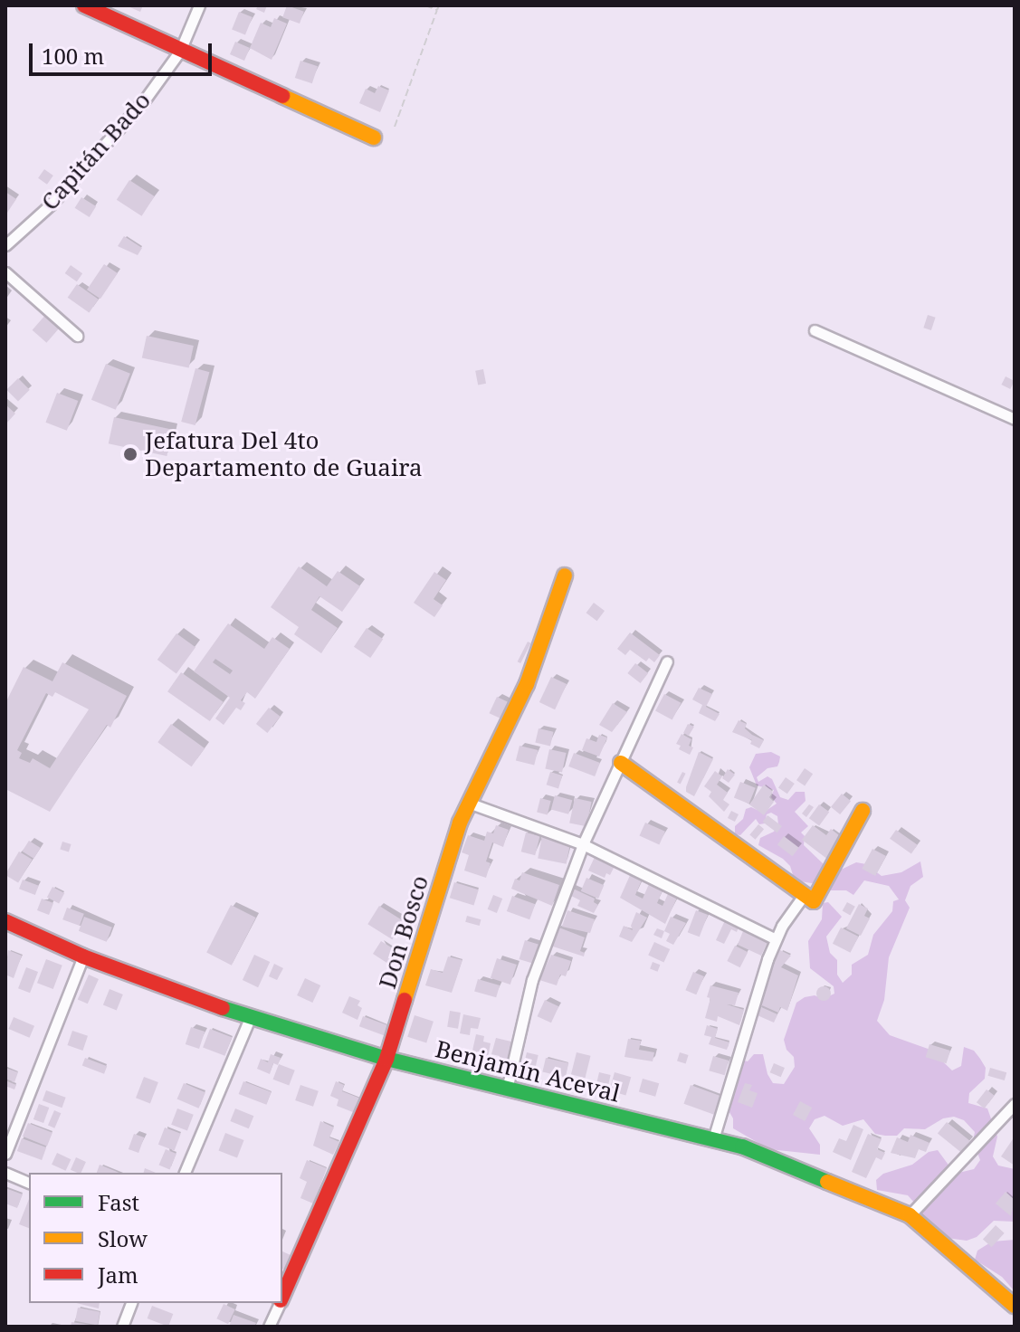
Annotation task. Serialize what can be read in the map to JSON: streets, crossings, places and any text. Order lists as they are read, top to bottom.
{
  "streets": {
    "street": ["Capitán Bado", "Don Bosco", "Benjamín Aceval"]
  },
  "crossings": [
    ["Don Bosco", "Benjamín Aceval"]
  ],
  "places": ["Jefatura Del 4to Departamento de Guaira"],
  "legend": ["Fast", "Slow", "Jam"],
  "scale_bar": "100 m"
}
